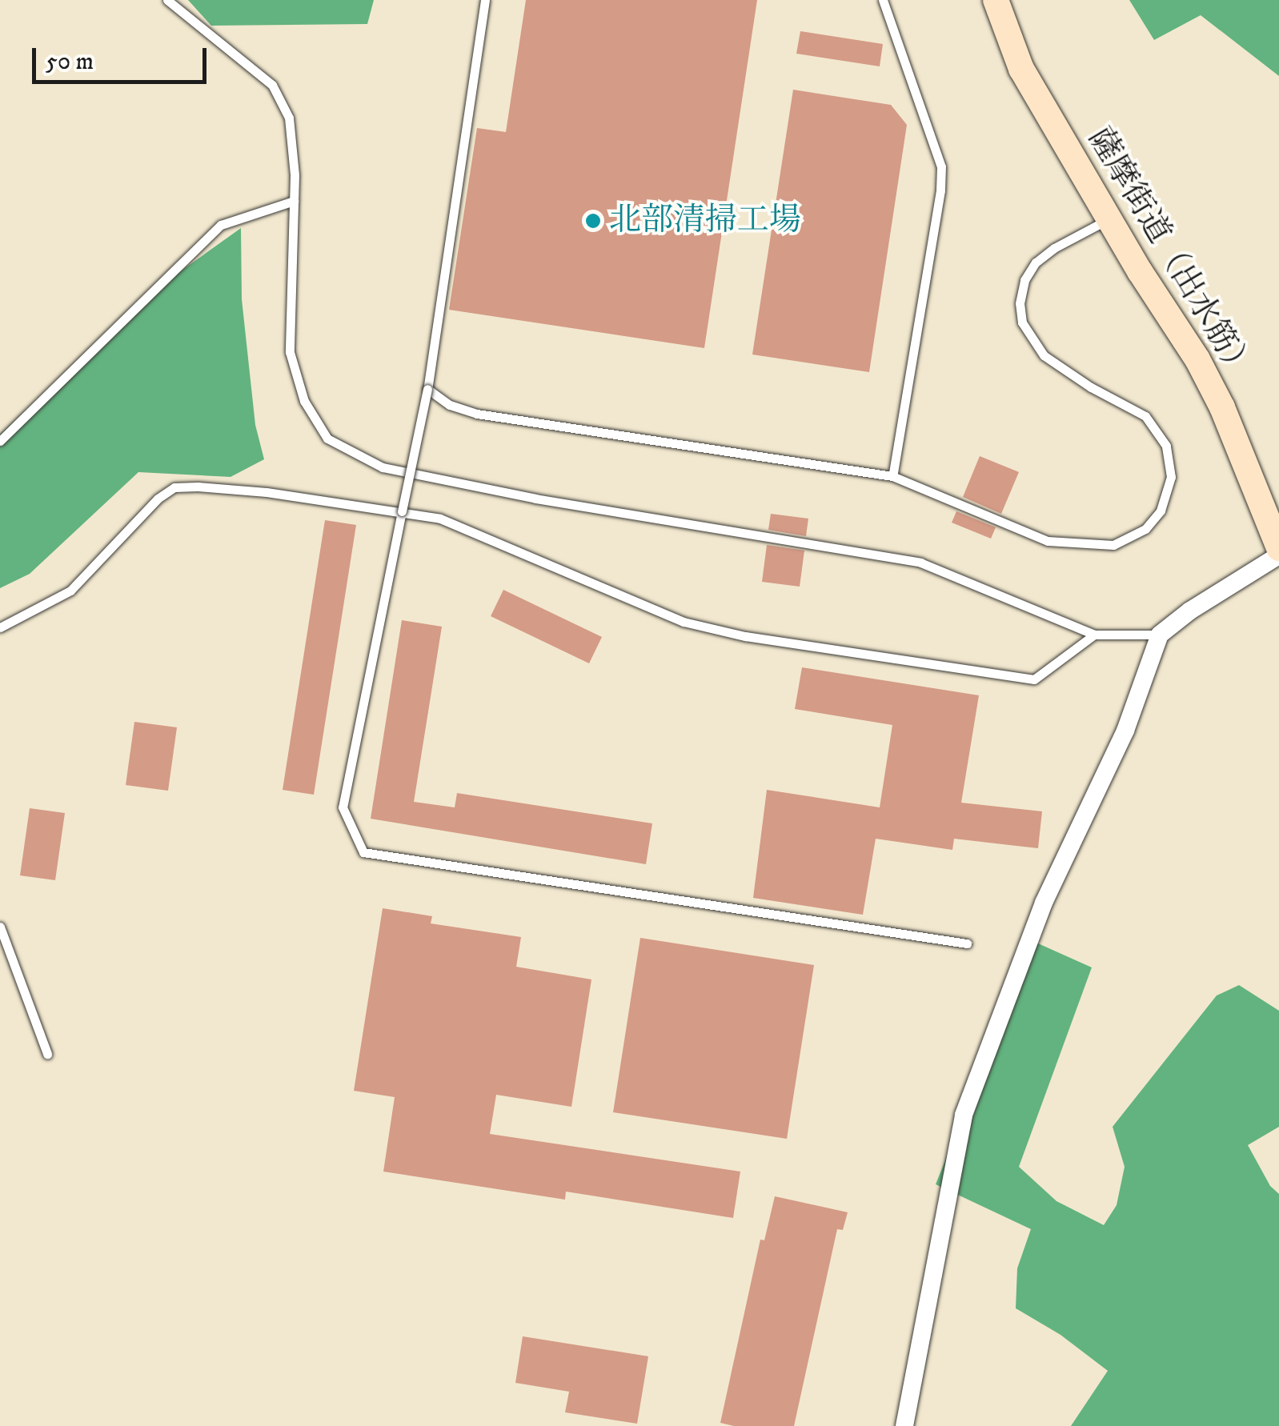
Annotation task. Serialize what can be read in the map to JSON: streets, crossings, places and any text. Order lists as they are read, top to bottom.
{
  "streets": {
    "street": ["薩摩街道（出水筋）"]
  },
  "places": ["北部清掃工場"],
  "scale_bar": "50 m"
}
